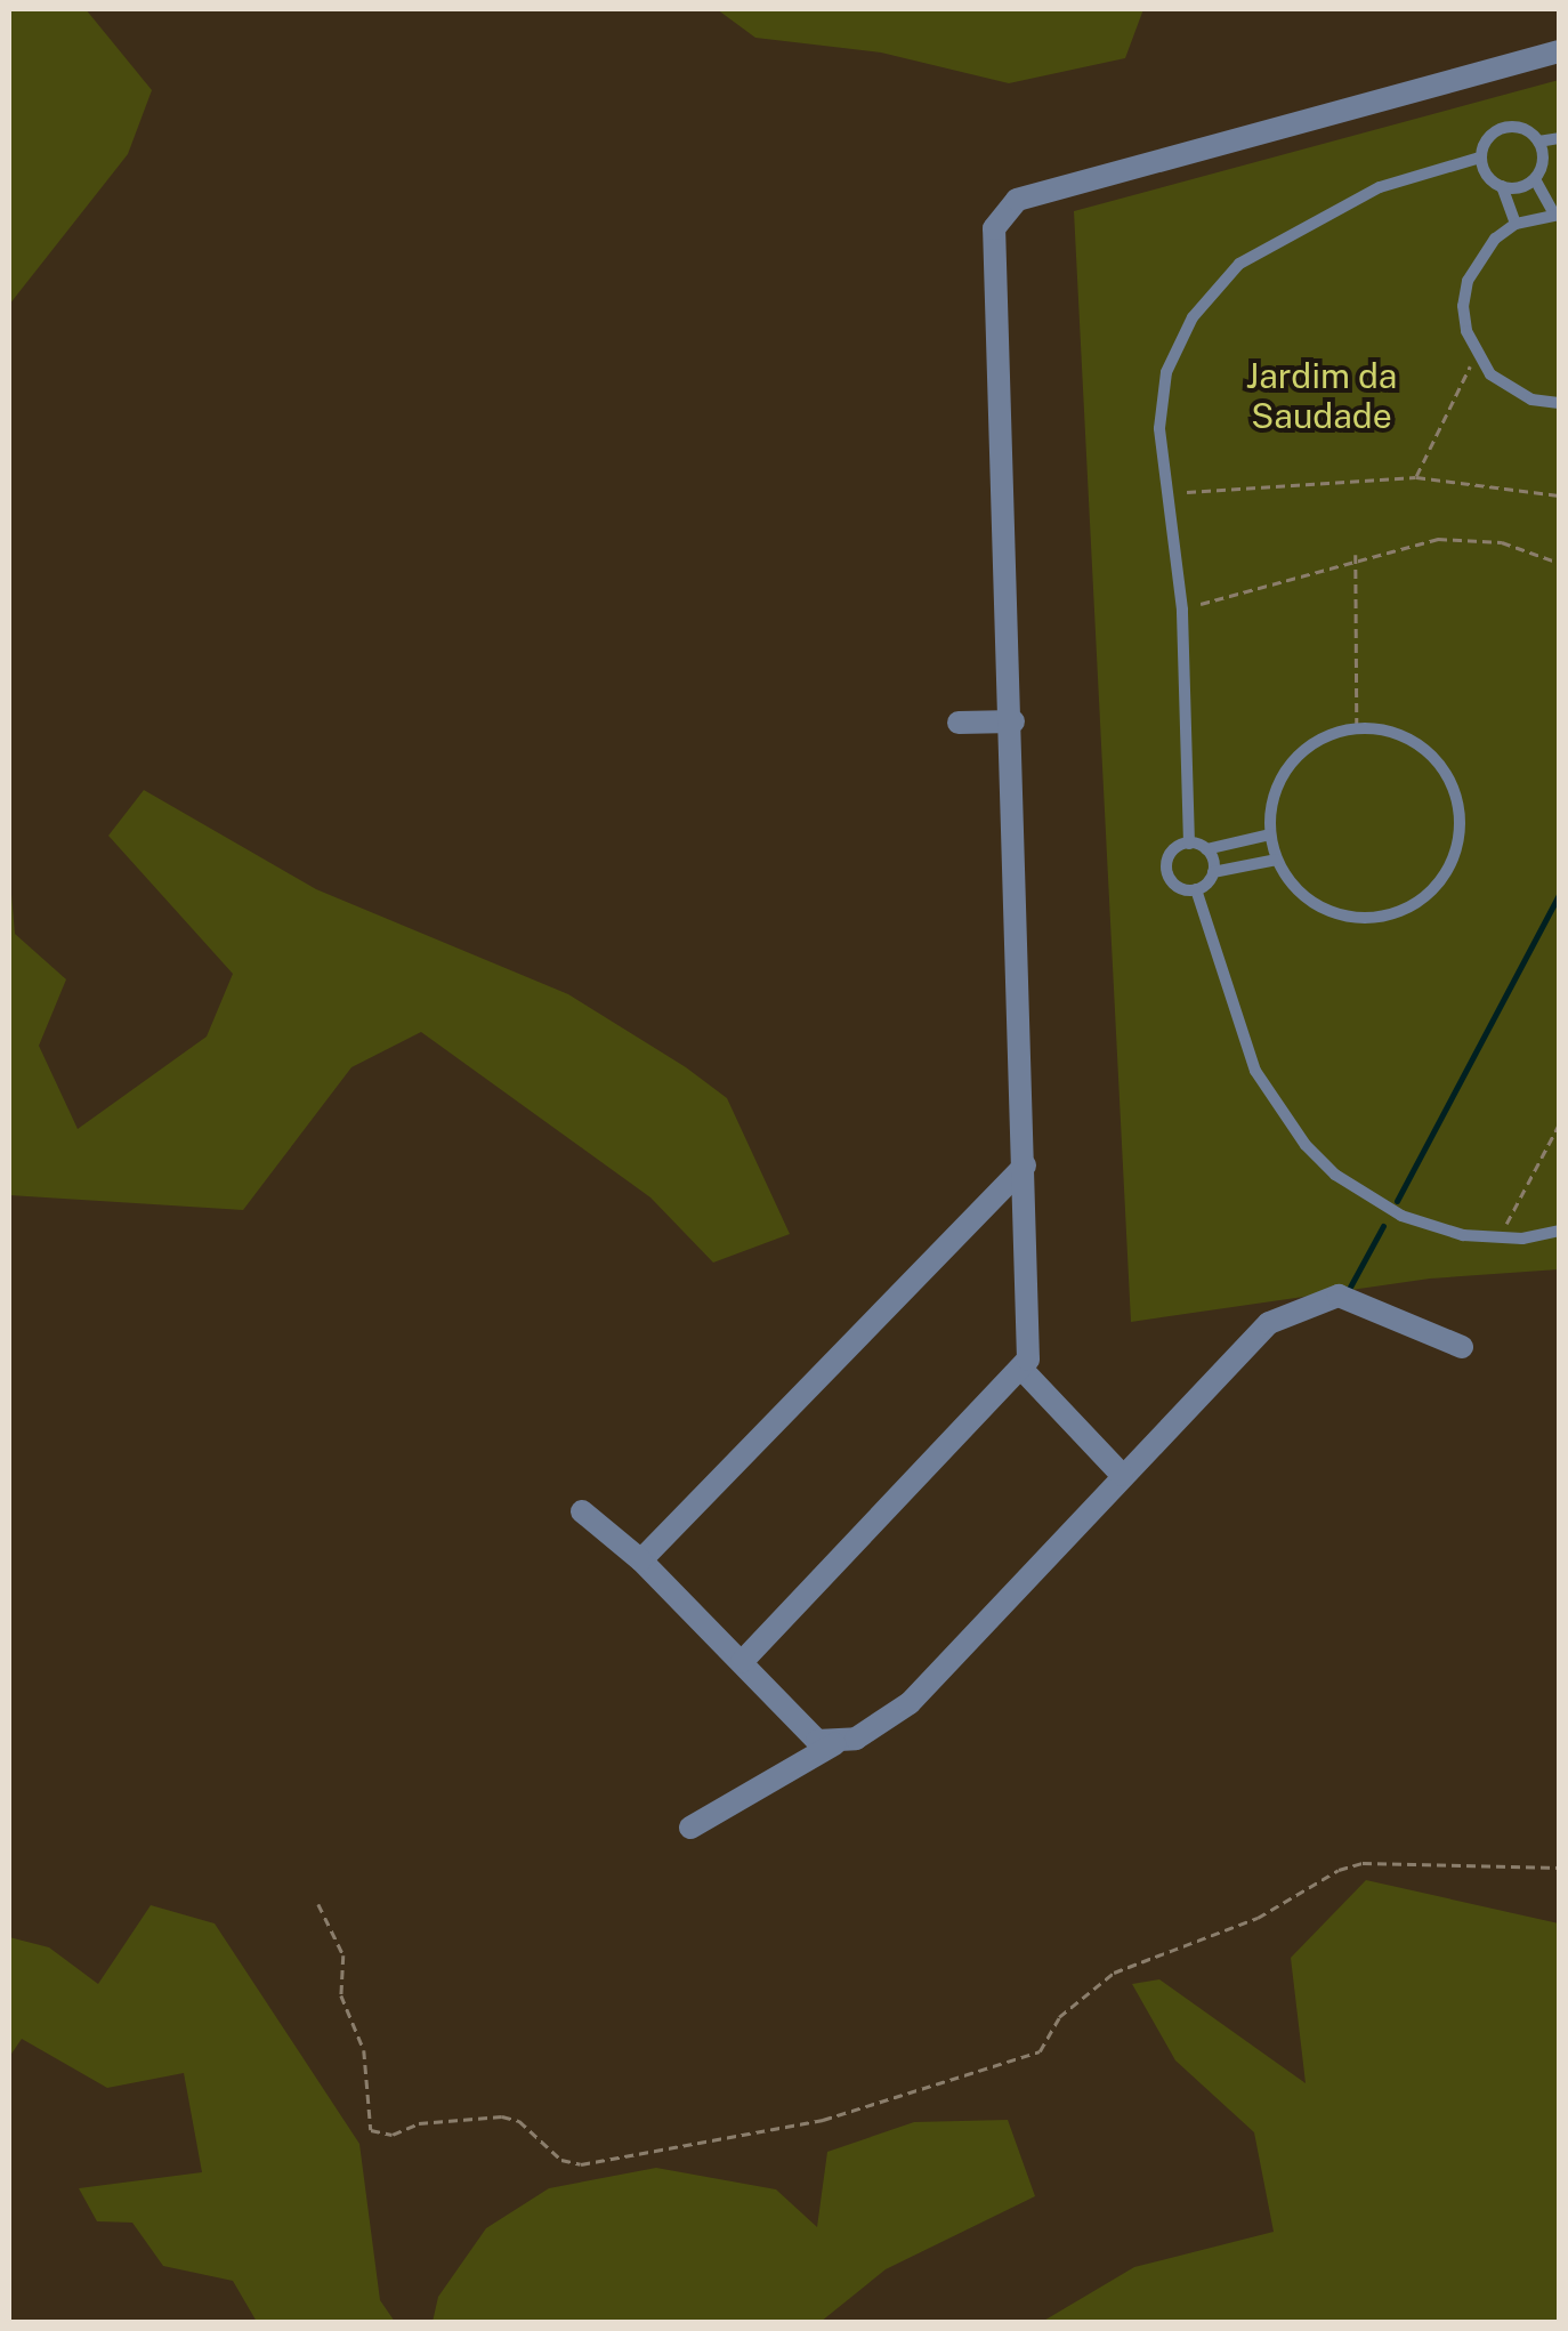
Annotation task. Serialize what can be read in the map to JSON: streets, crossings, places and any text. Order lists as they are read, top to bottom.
{
  "parks": ["Jardim da Saudade"]
}
